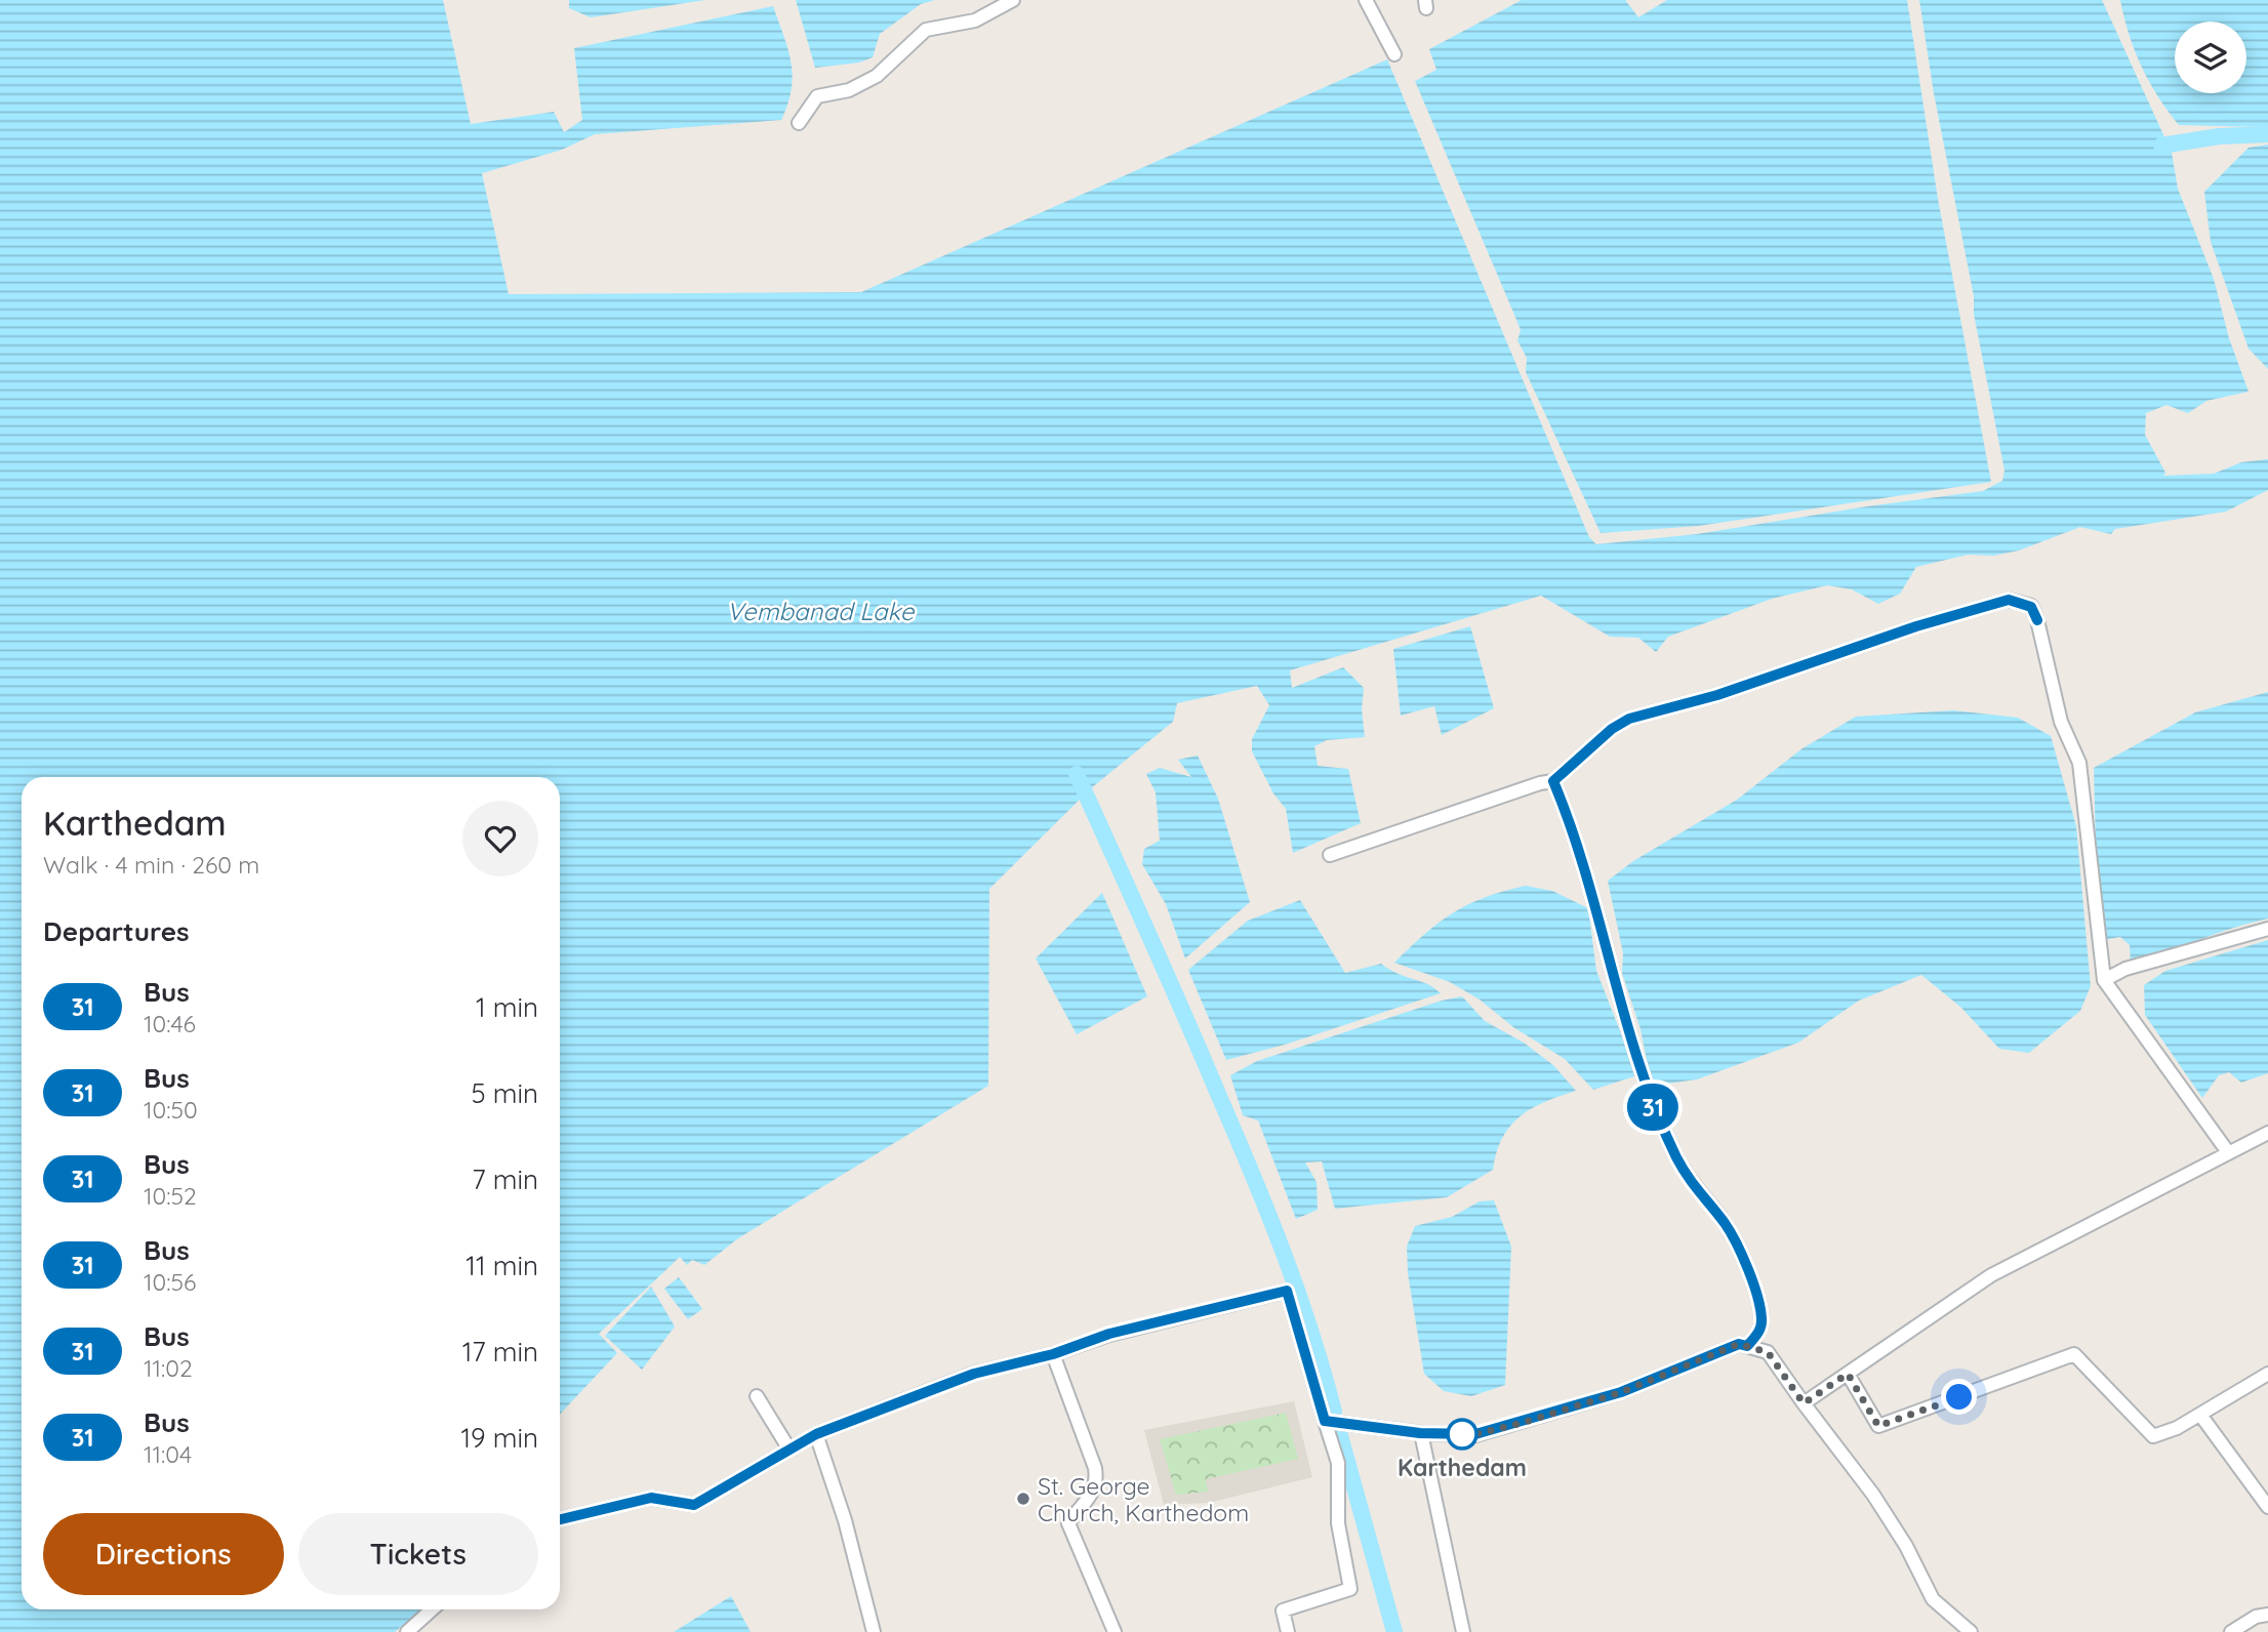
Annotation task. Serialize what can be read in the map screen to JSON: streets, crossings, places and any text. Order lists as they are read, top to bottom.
{
  "water": ["Vembanad Lake"],
  "places": ["Karthedam", "St. George Church, Karthedom"],
  "lines": ["bus line 31"],
  "page": {
    "on_map": "31",
    "heading": [
      ["Karthedam", "Walk · 4 min · 260 m"],
      "Departures"
    ],
    "list": [
      {
        "mark": "31",
        "name": "Bus",
        "note": "10:46",
        "value": "1 min"
      },
      {
        "mark": "31",
        "name": "Bus",
        "note": "10:50",
        "value": "5 min"
      },
      {
        "mark": "31",
        "name": "Bus",
        "note": "10:52",
        "value": "7 min"
      },
      {
        "mark": "31",
        "name": "Bus",
        "note": "10:56",
        "value": "11 min"
      },
      {
        "mark": "31",
        "name": "Bus",
        "note": "11:02",
        "value": "17 min"
      },
      {
        "mark": "31",
        "name": "Bus",
        "note": "11:04",
        "value": "19 min"
      }
    ],
    "buttons": ["Directions", "Tickets"]
  }
}
